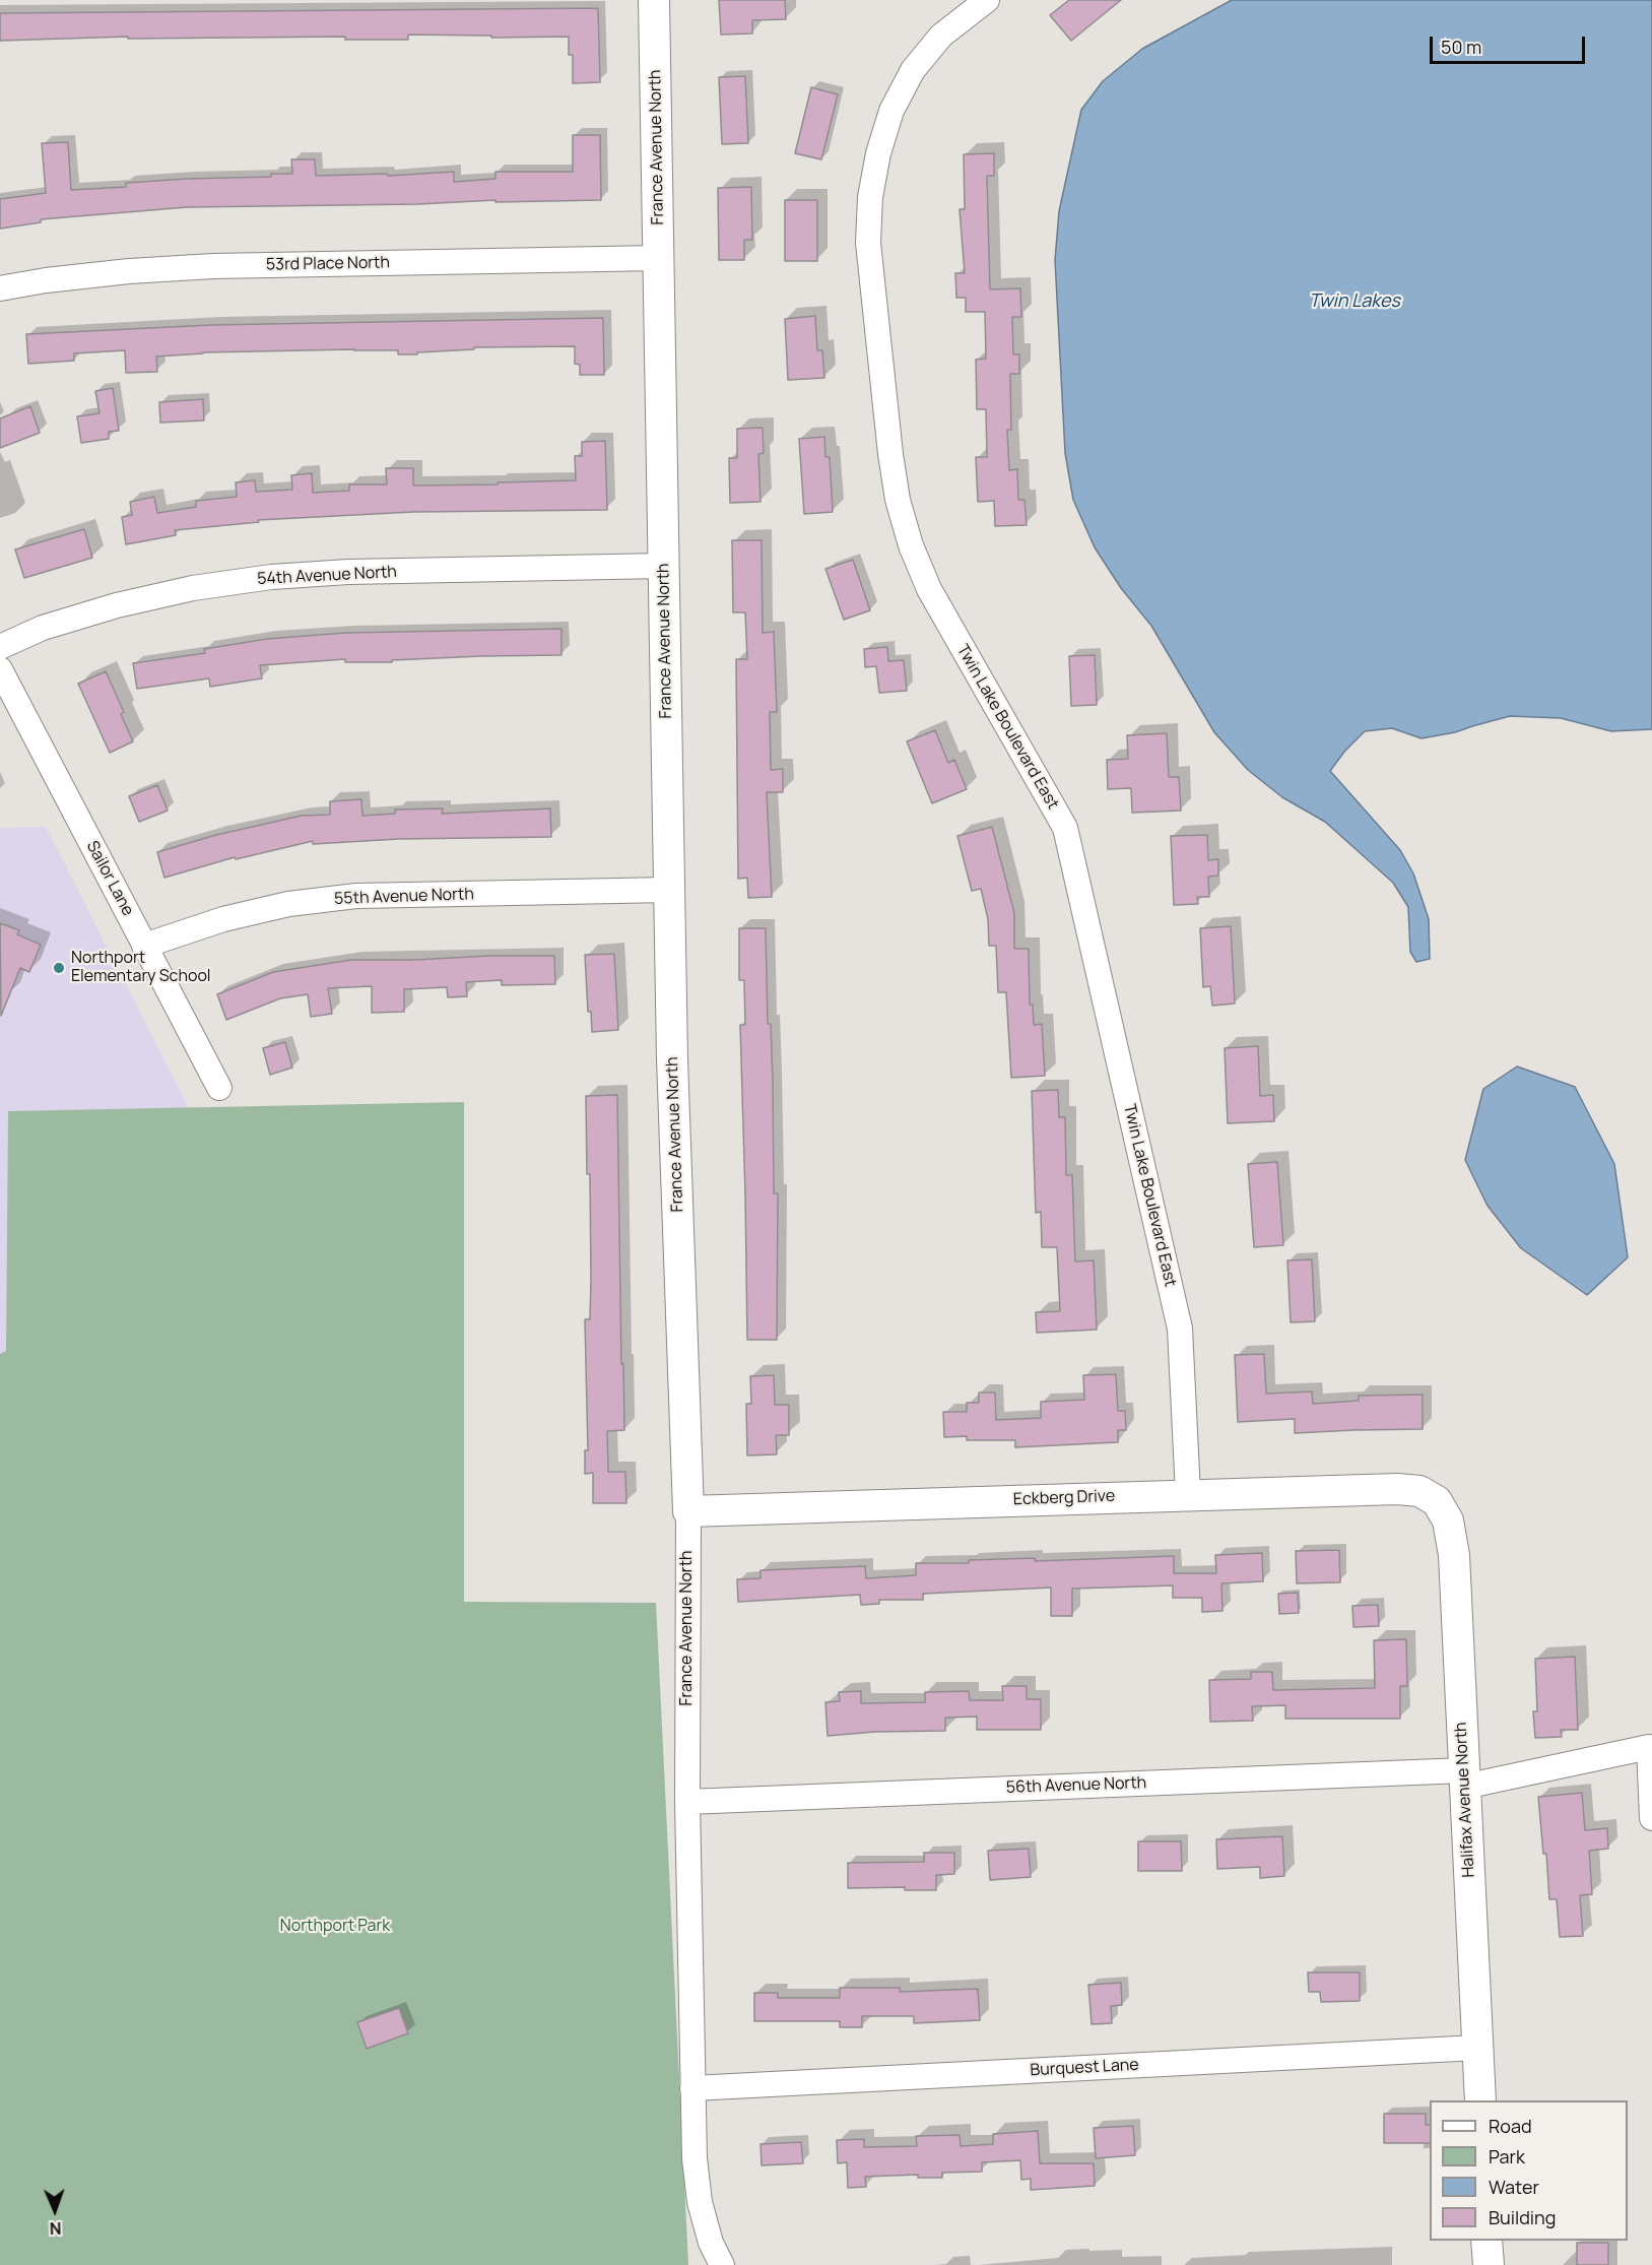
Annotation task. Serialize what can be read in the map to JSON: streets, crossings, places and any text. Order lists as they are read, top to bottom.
{
  "streets": {
    "street": [
      "France Avenue North",
      "53rd Place North",
      "54th Avenue North",
      "Twin Lake Boulevard East",
      "Sailor Lane",
      "55th Avenue North",
      "Eckberg Drive",
      "56th Avenue North",
      "Halifax Avenue North",
      "Burquest Lane"
    ]
  },
  "crossings": [
    ["France Avenue North", "53rd Place North"],
    ["France Avenue North", "54th Avenue North"],
    ["France Avenue North", "55th Avenue North"],
    ["France Avenue North", "Eckberg Drive"],
    ["France Avenue North", "56th Avenue North"],
    ["France Avenue North", "Burquest Lane"],
    ["Twin Lake Boulevard East", "Eckberg Drive"],
    ["Sailor Lane", "55th Avenue North"],
    ["Eckberg Drive", "Halifax Avenue North"],
    ["56th Avenue North", "Halifax Avenue North"],
    ["Halifax Avenue North", "Burquest Lane"]
  ],
  "water": ["Twin Lakes"],
  "parks": ["Northport Park"],
  "places": ["Northport Elementary School"],
  "legend": [
    "Road",
    "Park",
    "Water",
    "Building"
  ],
  "scale_bar": "50 m",
  "north": "bottom"
}
